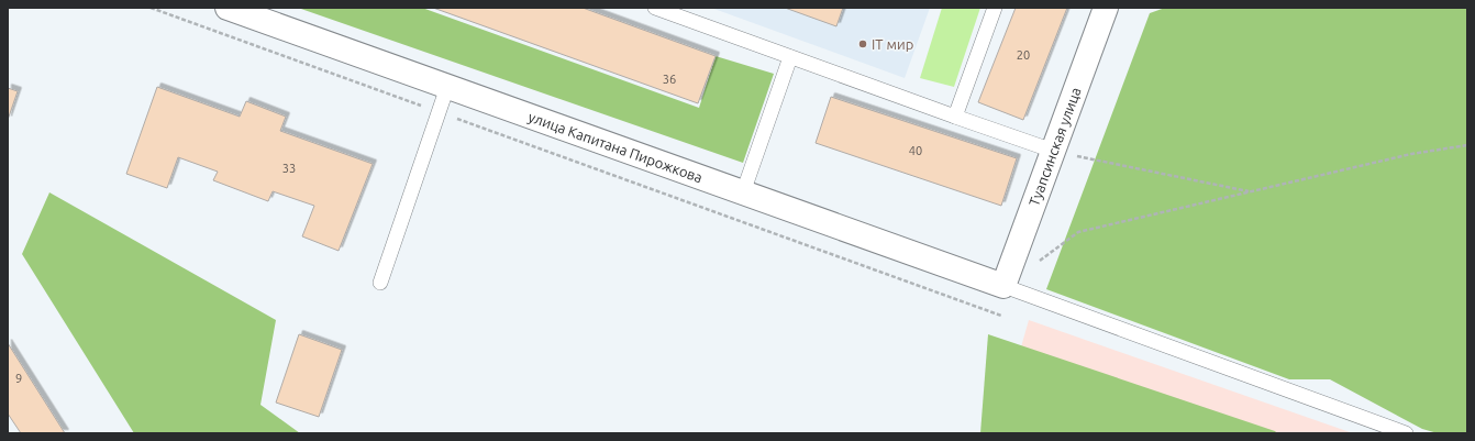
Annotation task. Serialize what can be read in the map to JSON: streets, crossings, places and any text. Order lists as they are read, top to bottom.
{
  "streets": {
    "street": ["улица Капитана Пирожкова", "Туапсинская улица"]
  },
  "crossings": [
    ["улица Капитана Пирожкова", "Туапсинская улица"]
  ],
  "places": ["IT мир"],
  "house_numbers": [
    "20",
    "36",
    "40",
    "33",
    "9"
  ]
}
